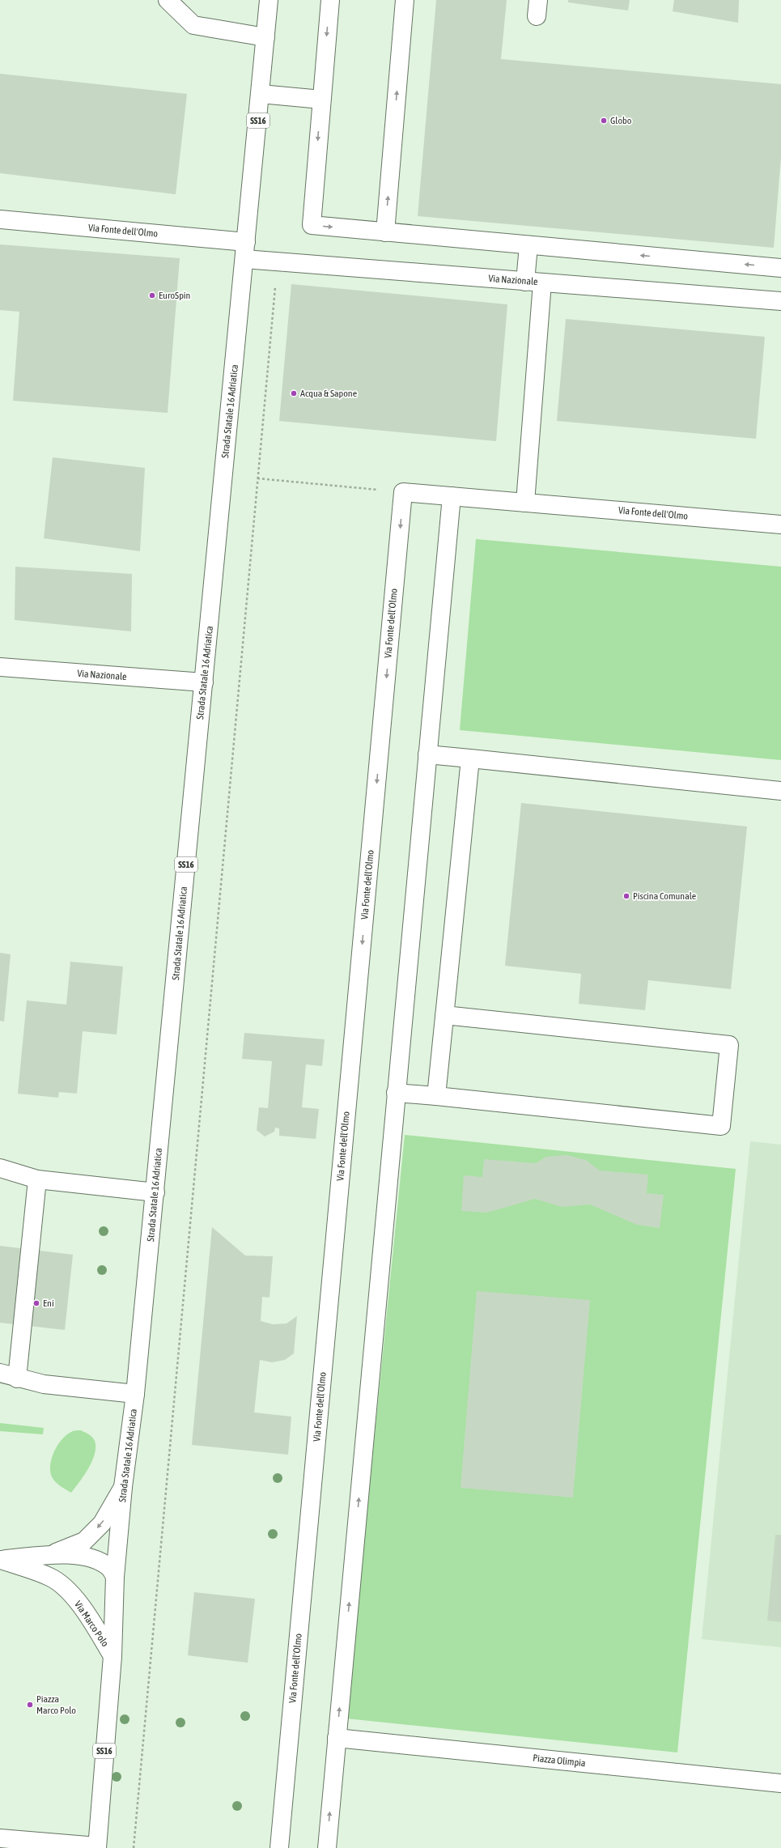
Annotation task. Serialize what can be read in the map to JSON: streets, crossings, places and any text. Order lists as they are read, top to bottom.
{
  "streets": {
    "street": [
      "SS16",
      "Via Fonte dell'Olmo",
      "Via Nazionale",
      "Strada Statale 16 Adriatica",
      "Via Marco Polo",
      "Piazza Olimpia"
    ]
  },
  "crossings": [
    ["Via Fonte dell'Olmo", "Via Nazionale"],
    ["Via Fonte dell'Olmo", "Strada Statale 16 Adriatica"],
    ["Via Nazionale", "Strada Statale 16 Adriatica"],
    ["Strada Statale 16 Adriatica", "Via Marco Polo"]
  ],
  "places": [
    "Globo",
    "EuroSpin",
    "Acqua & Sapone",
    "Piscina Comunale",
    "Eni",
    "Piazza Marco Polo"
  ]
}
